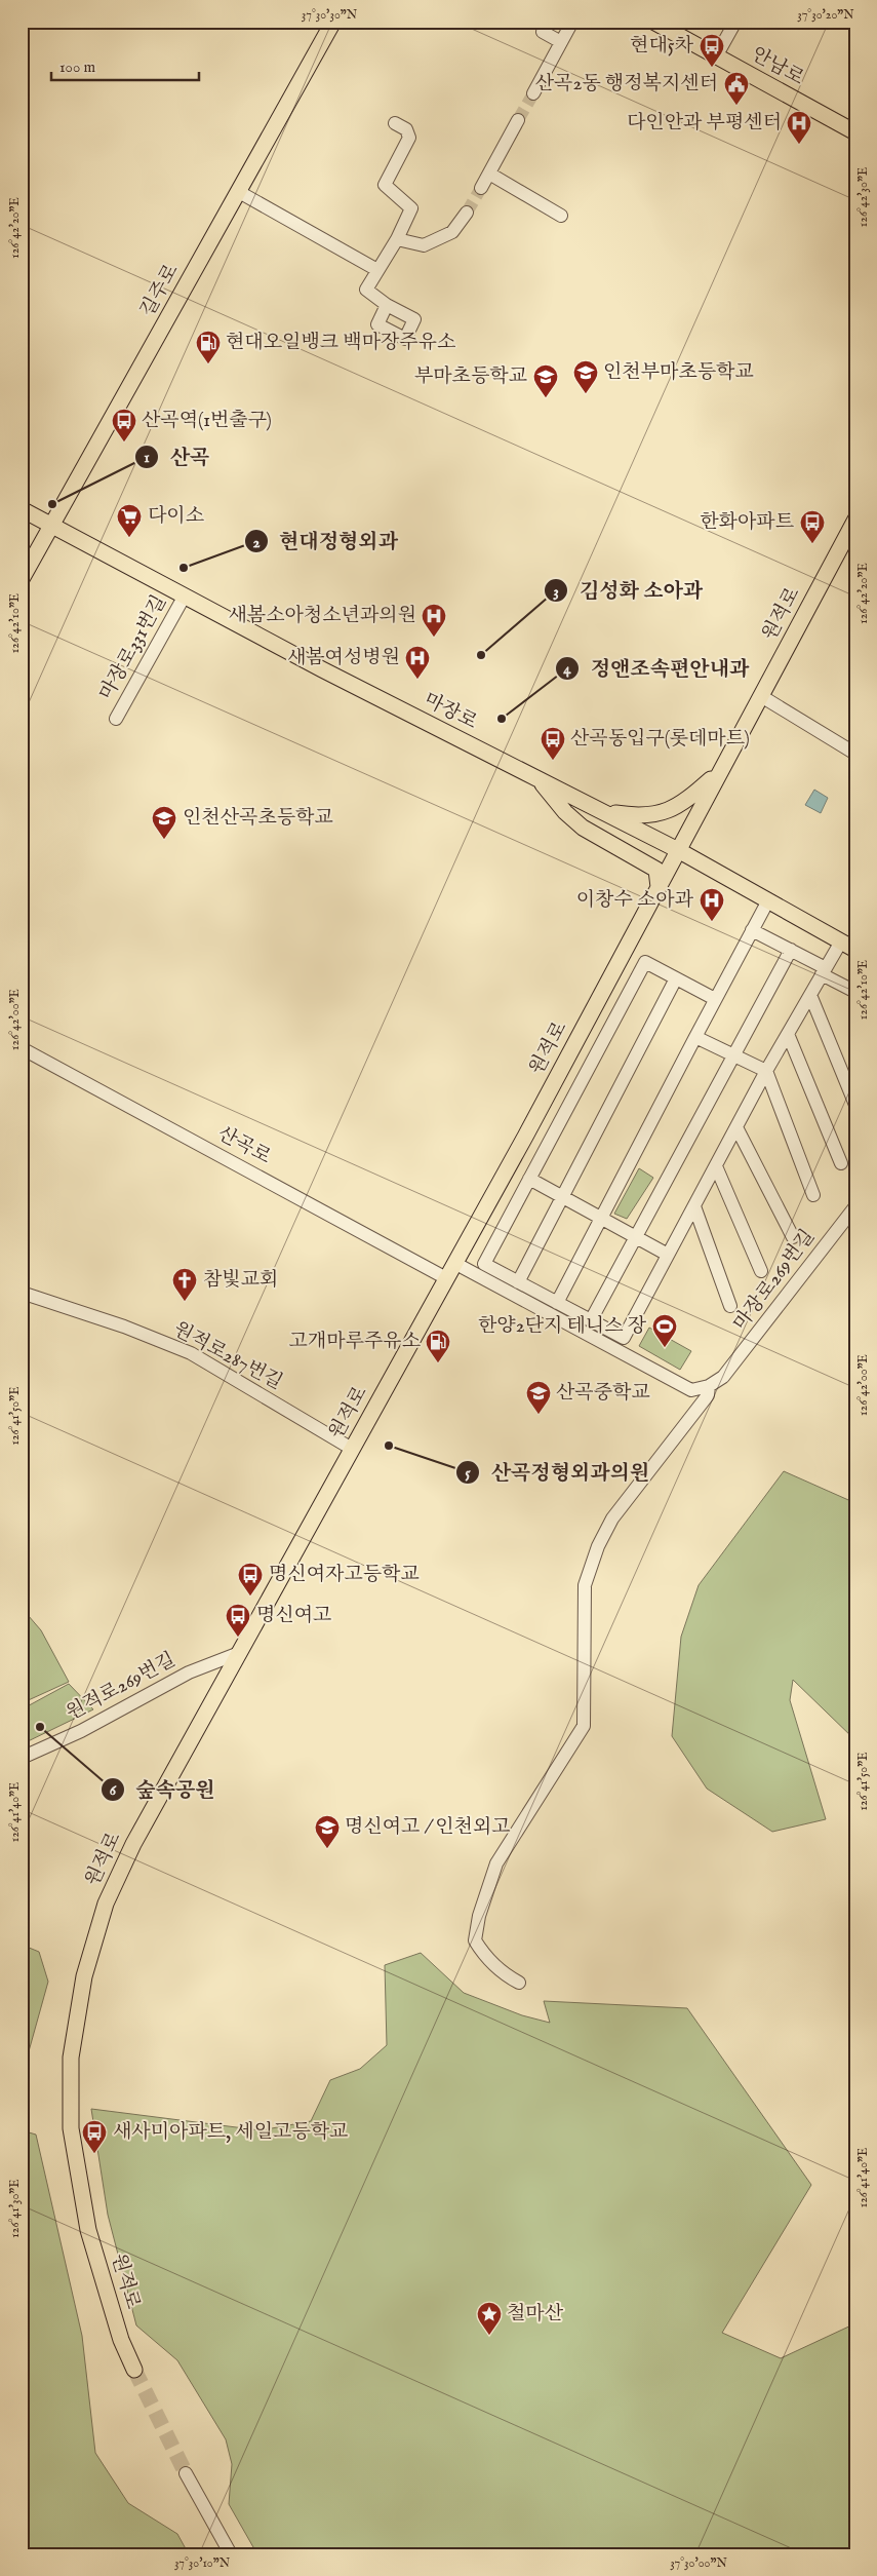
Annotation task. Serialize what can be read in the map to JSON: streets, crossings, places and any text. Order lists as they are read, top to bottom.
{
  "streets": {
    "main road": [
      "안남로",
      "길주로",
      "원적로",
      "마장로"
    ],
    "street": [
      "마장로331번길",
      "산곡로",
      "마장로269번길",
      "원적로287번길",
      "원적로269번길"
    ]
  },
  "crossings": [
    ["길주로", "마장로"],
    ["원적로", "마장로"],
    ["원적로", "산곡로"],
    ["원적로", "원적로287번길"],
    ["원적로", "원적로269번길"],
    ["마장로331번길", "마장로"]
  ],
  "places": {
    "bus stop": [
      "현대5차",
      "산곡역(1번출구)",
      "한화아파트",
      "산곡동입구(롯데마트)",
      "명신여자고등학교",
      "명신여고",
      "새사미아파트, 세일고등학교"
    ],
    "public building": ["산곡2동 행정복지센터"],
    "hospital": [
      "다인안과 부평센터",
      "새봄소아청소년과의원",
      "새봄여성병원",
      "이창수 소아과"
    ],
    "fuel station": ["현대오일뱅크 백마장주유소", "고개마루주유소"],
    "school or university": [
      "인천부마초등학교",
      "부마초등학교",
      "인천산곡초등학교",
      "산곡중학교",
      "명신여고 / 인천외고"
    ],
    "other": [
      "산곡",
      "현대정형외과",
      "김성화 소아과",
      "정앤조속편안내과",
      "산곡정형외과의원",
      "숲속공원"
    ],
    "supermarket": ["다이소"],
    "church": ["참빛교회"],
    "sports": ["한양2단지 테니스 장"],
    "place": ["철마산"]
  },
  "scale_bar": "100 m",
  "coordinates": [
    "37°30'30\"N",
    "37°30'20\"N",
    "126°42'30\"E",
    "126°42'20\"E",
    "126°42'10\"E",
    "126°42'00\"E",
    "126°41'50\"E",
    "126°41'40\"E",
    "126°41'30\"E",
    "37°30'10\"N",
    "37°30'00\"N"
  ]
}
